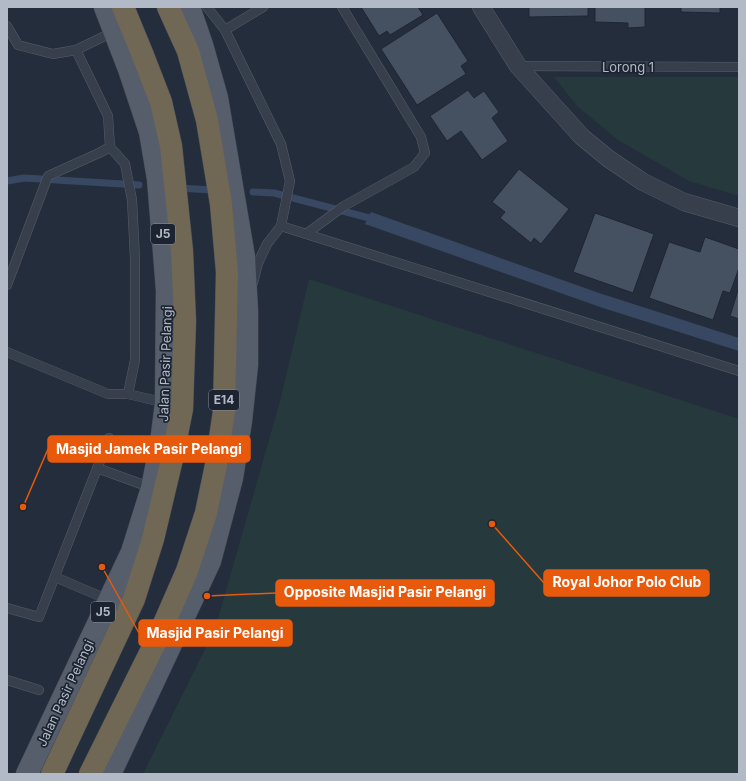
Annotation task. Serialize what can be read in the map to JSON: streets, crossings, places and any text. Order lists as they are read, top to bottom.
{
  "streets": {
    "highway": ["E14"],
    "main road": ["J5", "Jalan Pasir Pelangi"],
    "lane": ["Lorong 1"]
  },
  "places": [
    "Masjid Jamek Pasir Pelangi",
    "Royal Johor Polo Club",
    "Masjid Pasir Pelangi",
    "Opposite Masjid Pasir Pelangi"
  ]
}
